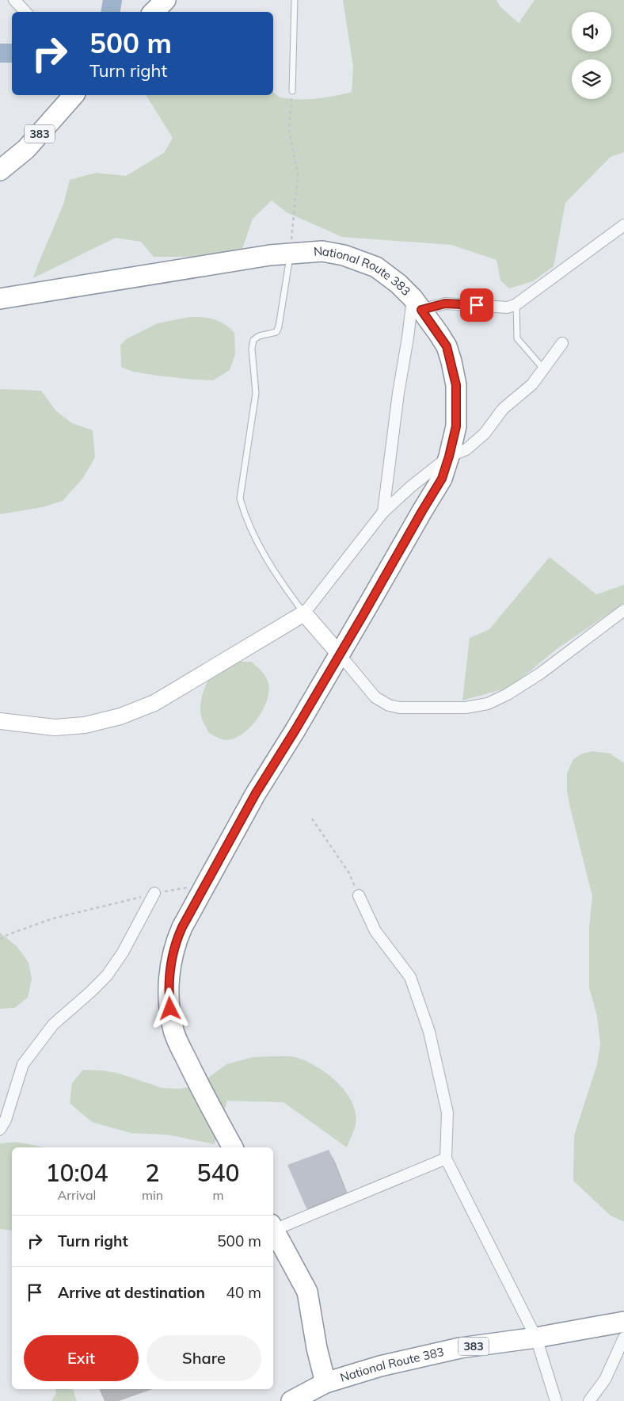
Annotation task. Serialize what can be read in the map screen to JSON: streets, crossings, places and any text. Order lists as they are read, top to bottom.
{
  "streets": {
    "highway": ["383", "National Route 383"]
  },
  "page": {
    "turn": ["500 m", "Turn right"],
    "eta": [
      "10:04",
      "Arrival",
      "2",
      "min",
      "540",
      "m"
    ],
    "list": [
      {
        "name": "Turn right",
        "value": "500 m"
      },
      {
        "name": "Arrive at destination",
        "value": "40 m"
      }
    ],
    "buttons": ["Exit", "Share"]
  }
}
